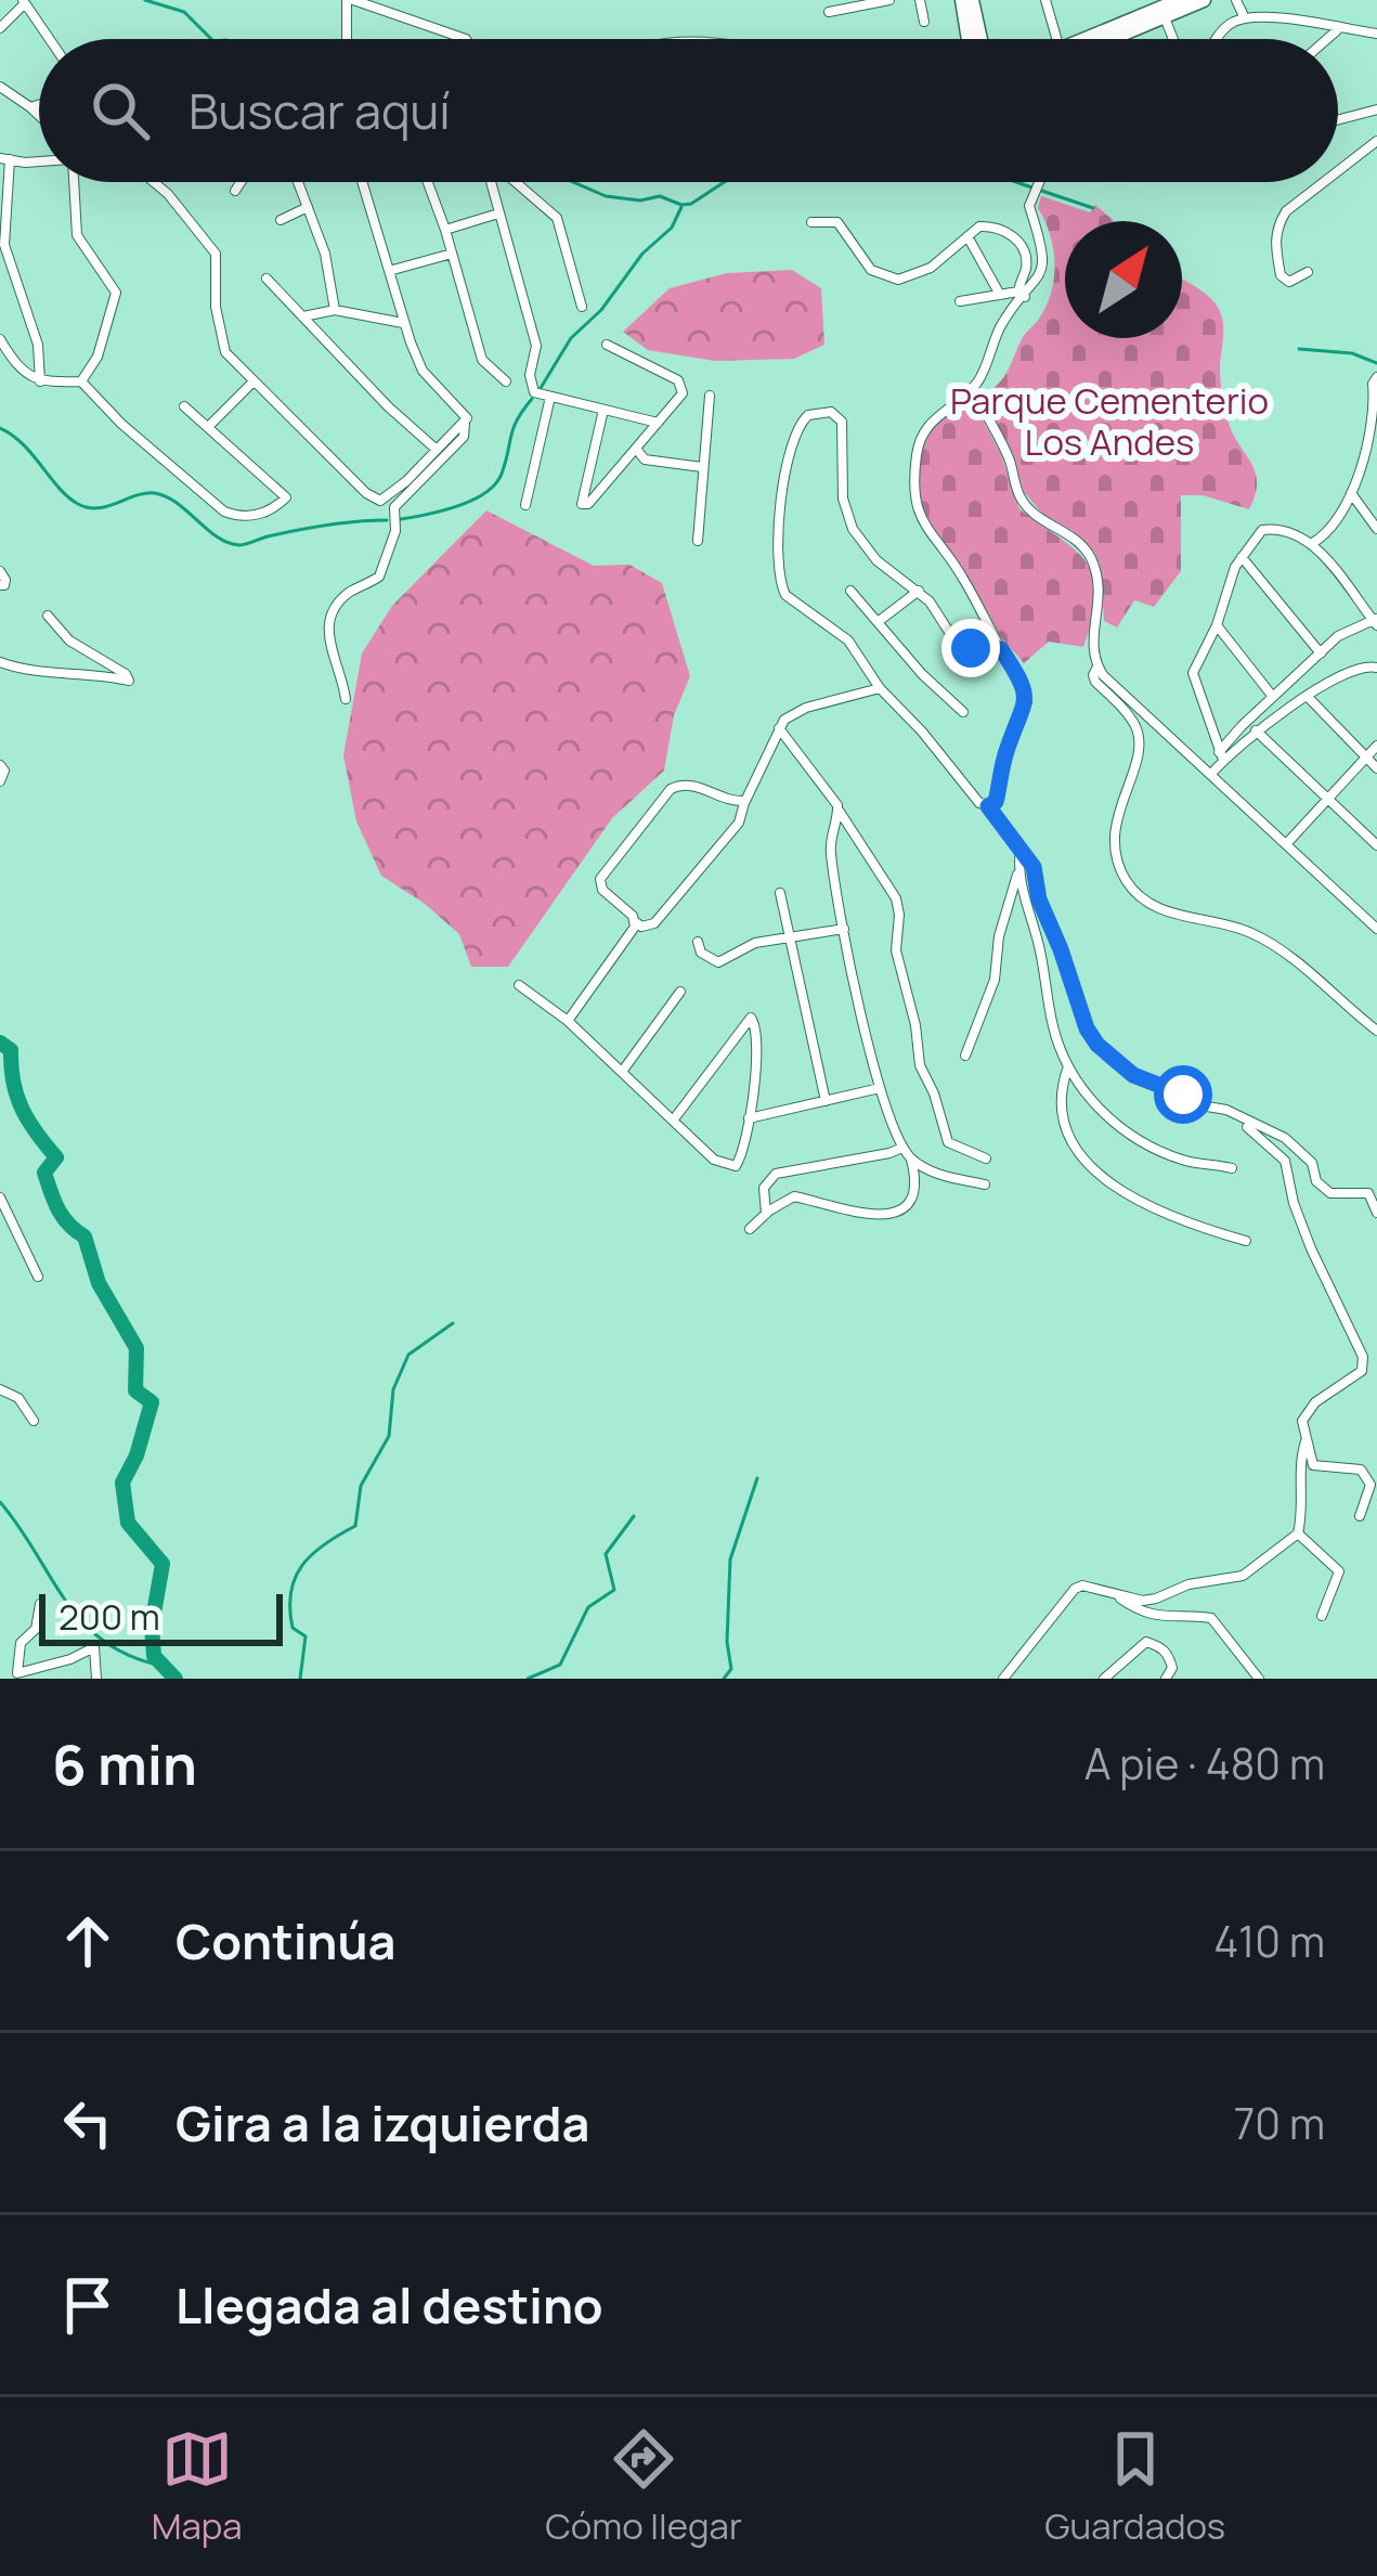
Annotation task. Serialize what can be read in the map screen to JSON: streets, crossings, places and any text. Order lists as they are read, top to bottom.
{
  "parks": ["Parque Cementerio Los Andes"],
  "scale_bar": "200 m",
  "north": "top right",
  "page": {
    "search": "Buscar aquí",
    "scale": "200 m",
    "heading": ["6 min", "A pie · 480 m"],
    "list": [
      ["Continúa", "410 m"],
      ["Gira a la izquierda", "70 m"],
      "Llegada al destino"
    ],
    "nav": ["Mapa", "Cómo llegar", "Guardados"]
  }
}
